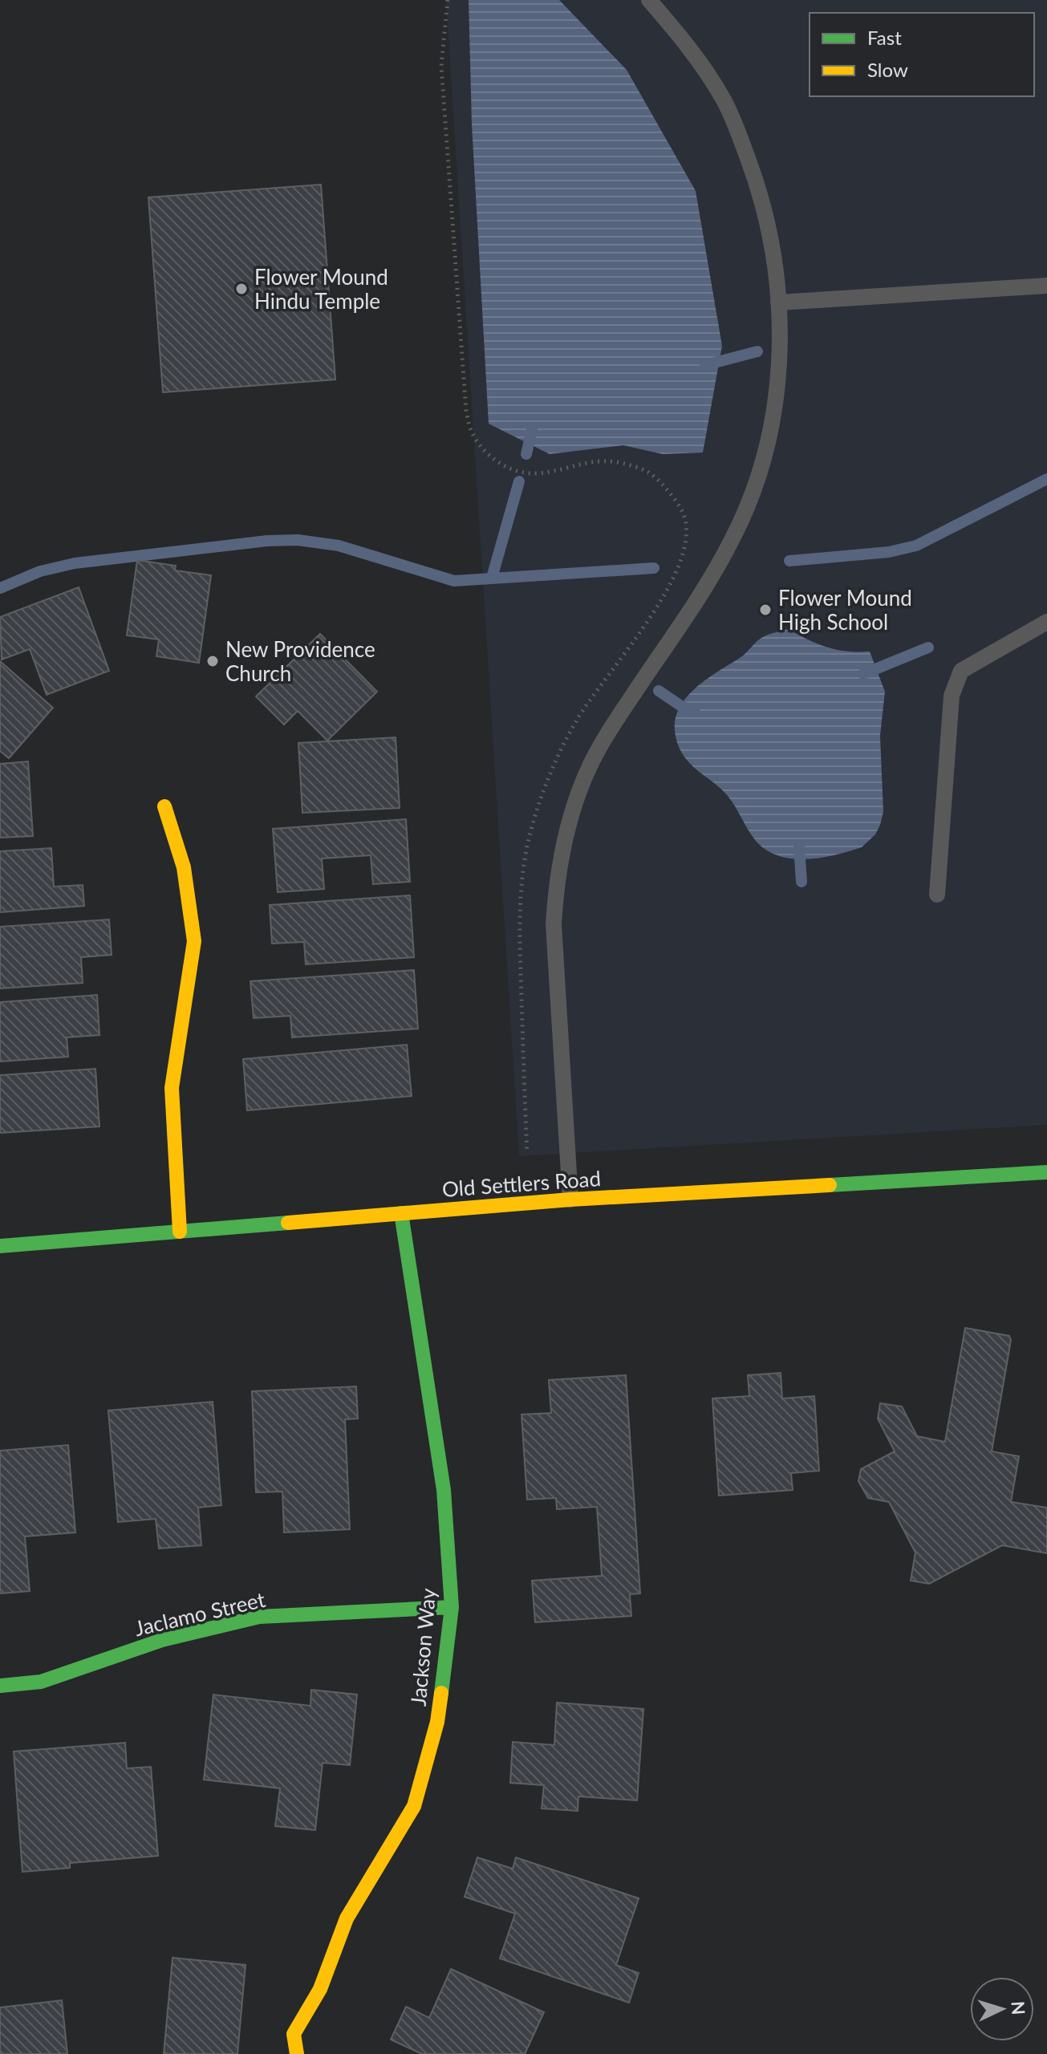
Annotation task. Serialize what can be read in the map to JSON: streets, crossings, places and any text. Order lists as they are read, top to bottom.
{
  "streets": {
    "street": ["Old Settlers Road", "Jaclamo Street", "Jackson Way"]
  },
  "crossings": [
    ["Old Settlers Road", "Jackson Way"],
    ["Jaclamo Street", "Jackson Way"]
  ],
  "places": ["Flower Mound Hindu Temple", "Flower Mound High School", "New Providence Church"],
  "legend": ["Fast", "Slow"],
  "north": "right"
}
